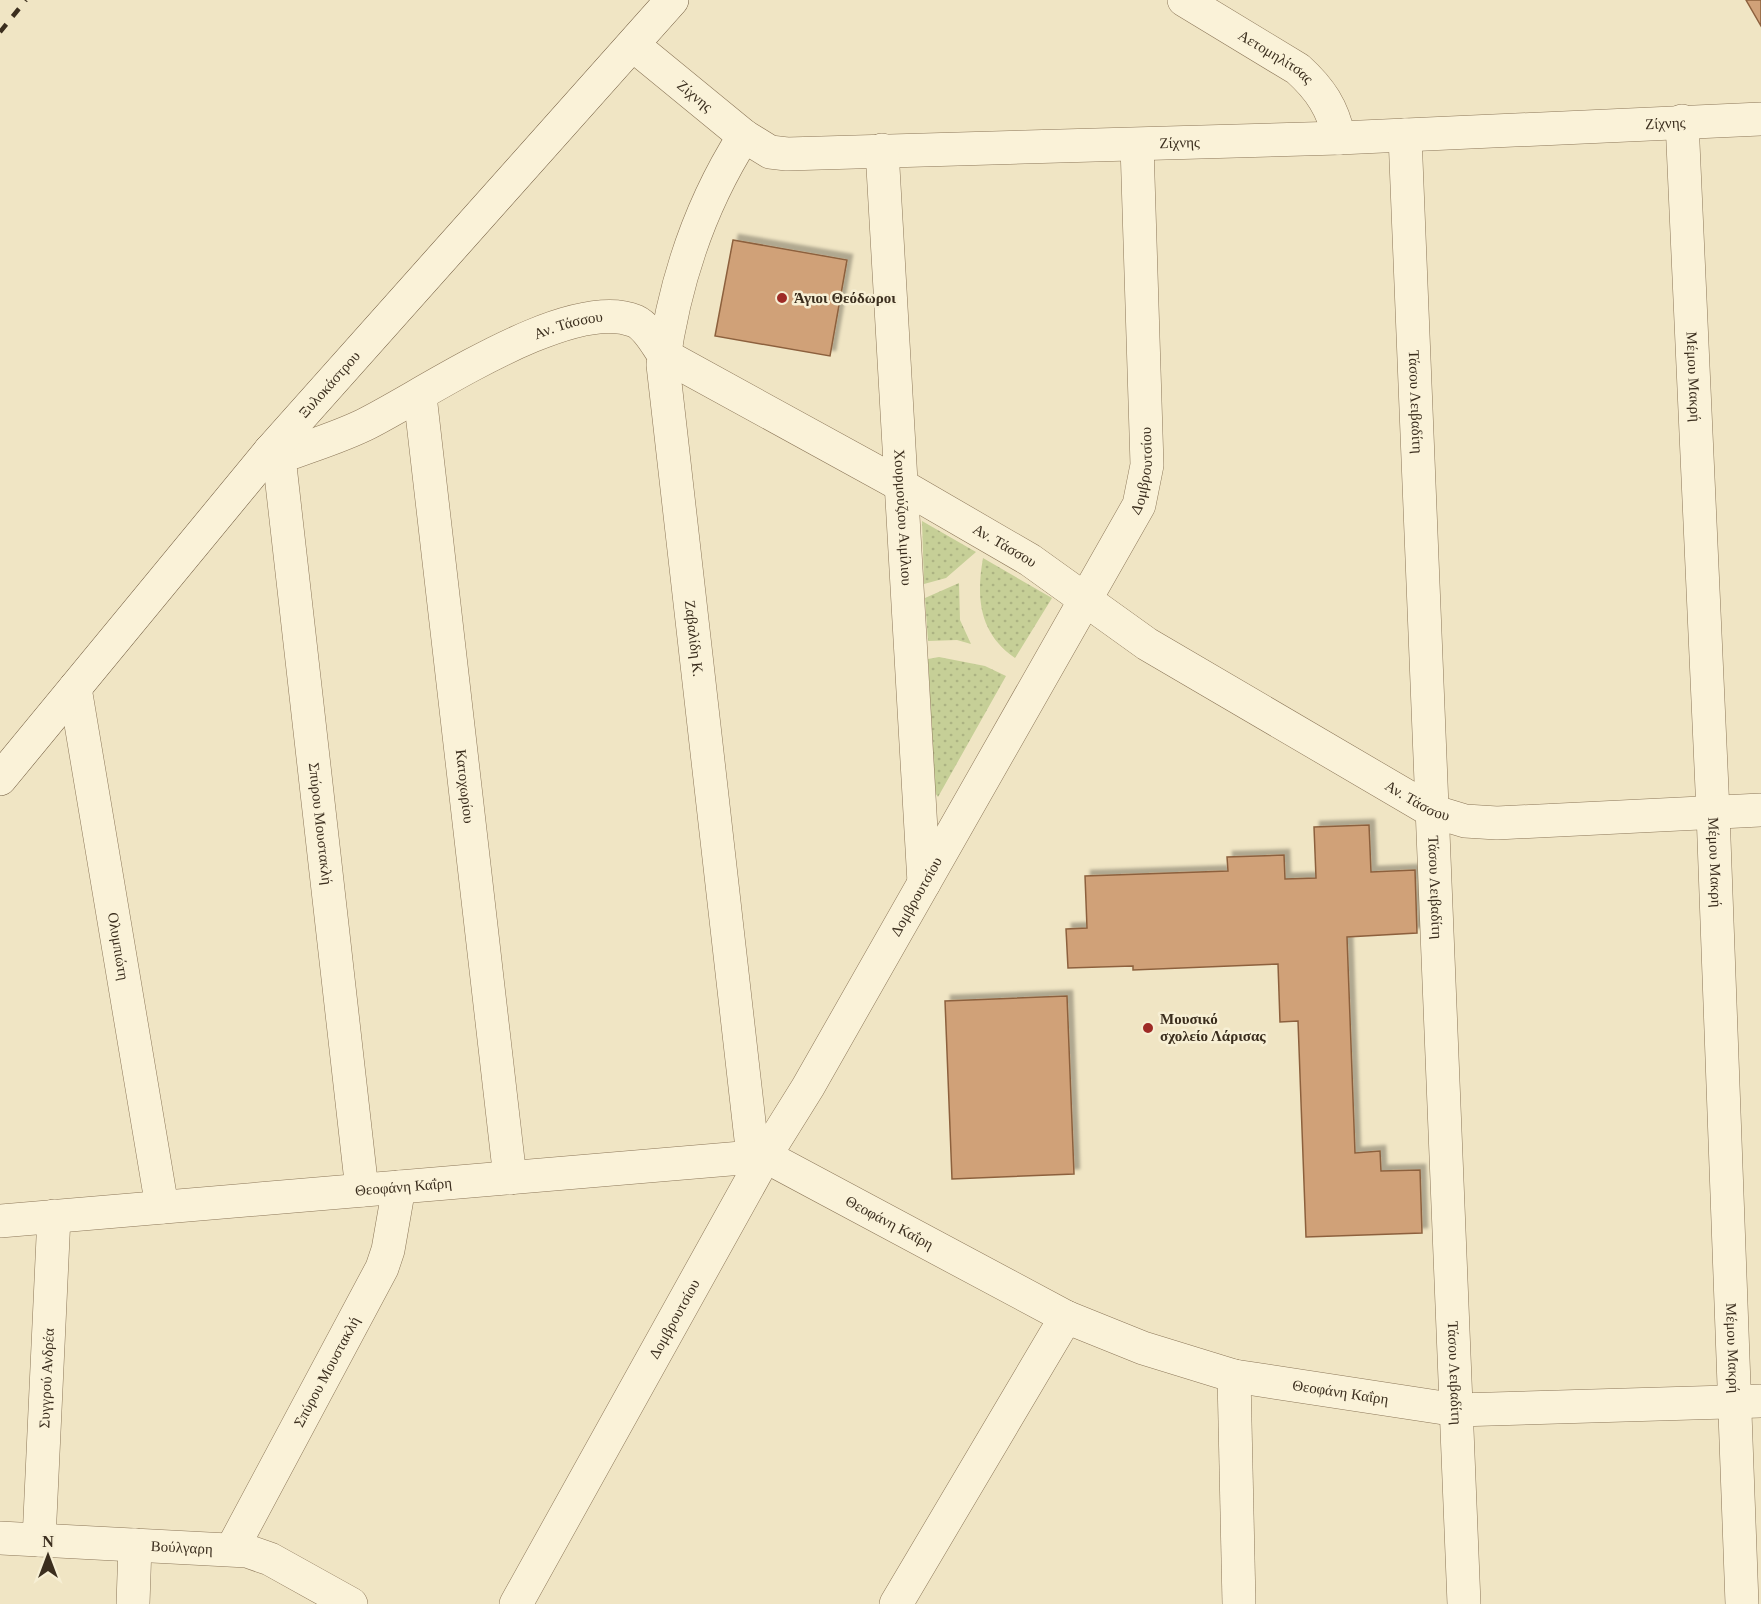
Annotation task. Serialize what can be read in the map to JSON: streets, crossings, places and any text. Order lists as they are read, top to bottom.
{
  "streets": {
    "street": [
      "Αετομηλίτσας",
      "Ζίχνης",
      "Αν. Τάσσου",
      "Μέμου Μακρή",
      "Ξυλοκάστρου",
      "Τάσου Λειβαδίτη",
      "Δομβρουτσίου",
      "Χουρμούζιου Αιμίλιου",
      "Ζαβαλίδη Κ.",
      "Κατοχωρίου",
      "Σπύρου Μουστακλή",
      "Ολυμπιώτη",
      "Θεοφάνη Καΐρη",
      "Συγγρού Ανδρέα",
      "Βούλγαρη"
    ]
  },
  "crossings": [
    ["Αετομηλίτσας", "Ζίχνης"],
    ["Ζίχνης", "Μέμου Μακρή"],
    ["Ζίχνης", "Ξυλοκάστρου"],
    ["Ζίχνης", "Τάσου Λειβαδίτη"],
    ["Ζίχνης", "Δομβρουτσίου"],
    ["Ζίχνης", "Χουρμούζιου Αιμίλιου"],
    ["Ζίχνης", "Ζαβαλίδη Κ."],
    ["Αν. Τάσσου", "Μέμου Μακρή"],
    ["Αν. Τάσσου", "Ξυλοκάστρου"],
    ["Αν. Τάσσου", "Τάσου Λειβαδίτη"],
    ["Αν. Τάσσου", "Δομβρουτσίου"],
    ["Αν. Τάσσου", "Χουρμούζιου Αιμίλιου"],
    ["Αν. Τάσσου", "Ζαβαλίδη Κ."],
    ["Αν. Τάσσου", "Κατοχωρίου"],
    ["Αν. Τάσσου", "Σπύρου Μουστακλή"],
    ["Μέμου Μακρή", "Θεοφάνη Καΐρη"],
    ["Ξυλοκάστρου", "Σπύρου Μουστακλή"],
    ["Ξυλοκάστρου", "Ολυμπιώτη"],
    ["Τάσου Λειβαδίτη", "Θεοφάνη Καΐρη"],
    ["Δομβρουτσίου", "Χουρμούζιου Αιμίλιου"],
    ["Δομβρουτσίου", "Ζαβαλίδη Κ."],
    ["Δομβρουτσίου", "Θεοφάνη Καΐρη"],
    ["Ζαβαλίδη Κ.", "Θεοφάνη Καΐρη"],
    ["Κατοχωρίου", "Θεοφάνη Καΐρη"],
    ["Σπύρου Μουστακλή", "Θεοφάνη Καΐρη"],
    ["Σπύρου Μουστακλή", "Βούλγαρη"],
    ["Ολυμπιώτη", "Θεοφάνη Καΐρη"],
    ["Θεοφάνη Καΐρη", "Συγγρού Ανδρέα"],
    ["Συγγρού Ανδρέα", "Βούλγαρη"]
  ],
  "places": ["Άγιοι Θεόδωροι", "Μουσικό σχολείο Λάρισας"],
  "north": "top"
}
